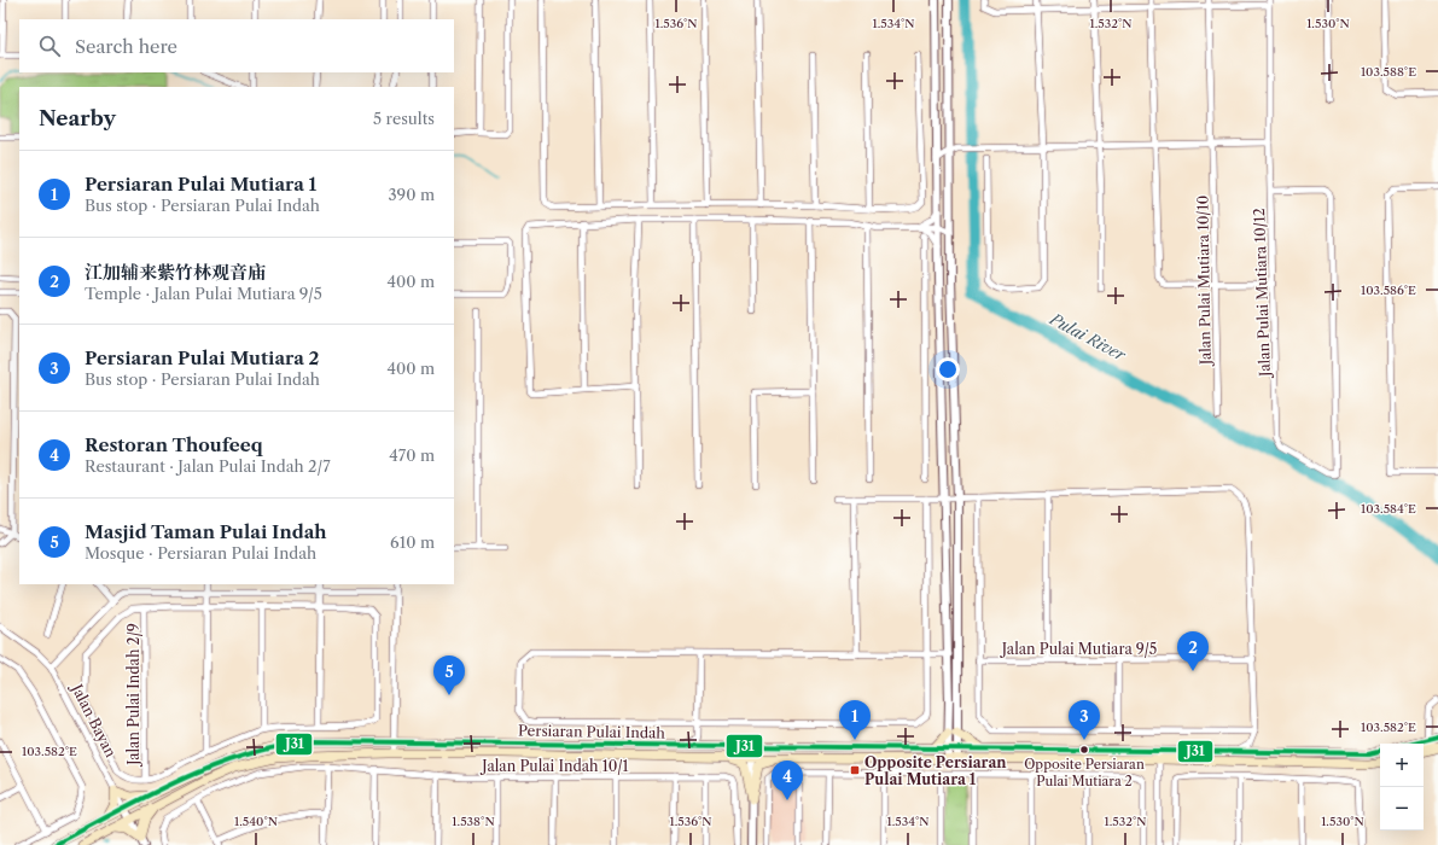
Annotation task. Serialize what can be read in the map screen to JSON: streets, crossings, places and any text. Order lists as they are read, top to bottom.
{
  "streets": {
    "main road": ["Persiaran Pulai Indah"],
    "street": [
      "Jalan Pulai Mutiara 10/10",
      "Jalan Pulai Mutiara 10/12",
      "Jalan Pulai Mutiara 9/5",
      "Jalan Pulai Indah 2/9",
      "Jalan Bayan",
      "Jalan Pulai Indah 10/1"
    ]
  },
  "crossings": [
    ["Jalan Bayan", "Persiaran Pulai Indah"]
  ],
  "water": ["Pulai River"],
  "places": {
    "other": ["Opposite Persiaran Pulai Mutiara 2"],
    "transit": ["Opposite Persiaran Pulai Mutiara 1"]
  },
  "lines": ["transit line J31"],
  "page": {
    "search": "Search here",
    "heading": ["Nearby", "5 results"],
    "list": [
      {
        "mark": "1",
        "name": "Persiaran Pulai Mutiara 1",
        "note": "Bus stop · Persiaran Pulai Indah",
        "value": "390 m"
      },
      {
        "mark": "2",
        "name": "江加辅来紫竹林观音庙",
        "note": "Temple · Jalan Pulai Mutiara 9/5",
        "value": "400 m"
      },
      {
        "mark": "3",
        "name": "Persiaran Pulai Mutiara 2",
        "note": "Bus stop · Persiaran Pulai Indah",
        "value": "400 m"
      },
      {
        "mark": "4",
        "name": "Restoran Thoufeeq",
        "note": "Restaurant · Jalan Pulai Indah 2/7",
        "value": "470 m"
      },
      {
        "mark": "5",
        "name": "Masjid Taman Pulai Indah",
        "note": "Mosque · Persiaran Pulai Indah",
        "value": "610 m"
      }
    ],
    "pins": [
      "2",
      "5",
      "1",
      "3",
      "4"
    ],
    "map_buttons": ["+", "−"]
  },
  "coordinates": [
    "1.536°N",
    "1.534°N",
    "1.532°N",
    "1.530°N",
    "103.588°E",
    "103.586°E",
    "103.584°E",
    "103.582°E",
    "1.540°N",
    "1.538°N"
  ]
}
